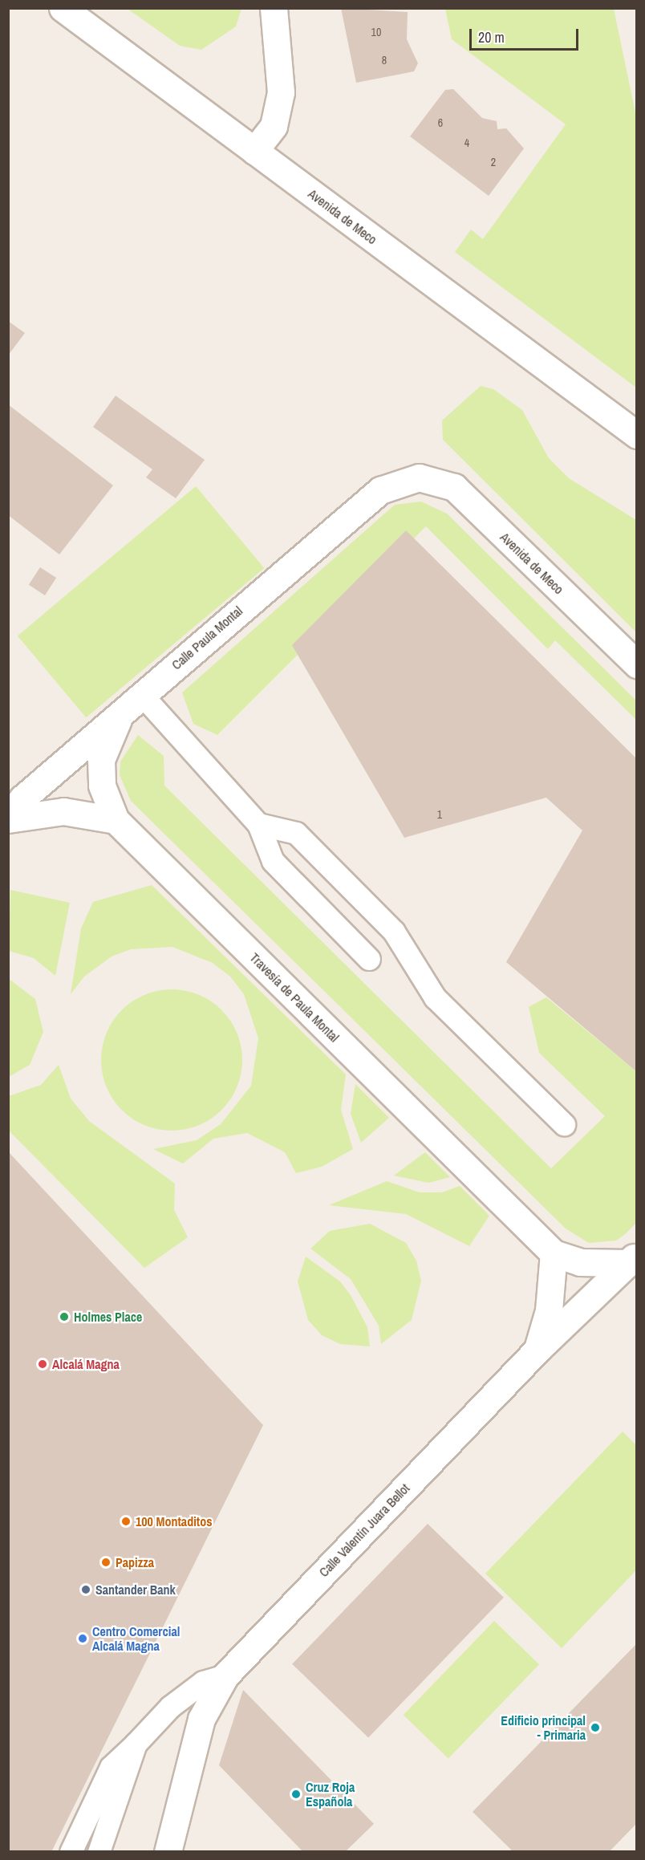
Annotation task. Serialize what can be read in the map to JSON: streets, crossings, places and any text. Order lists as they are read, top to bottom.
{
  "streets": {
    "street": [
      "Avenida de Meco",
      "Calle Paula Montal",
      "Travesía de Paula Montal",
      "Calle Valentín Juara Bellot"
    ]
  },
  "crossings": [
    ["Avenida de Meco", "Calle Paula Montal"],
    ["Calle Paula Montal", "Travesía de Paula Montal"],
    ["Travesía de Paula Montal", "Calle Valentín Juara Bellot"]
  ],
  "places": [
    "Holmes Place",
    "Alcalá Magna",
    "100 Montaditos",
    "Papizza",
    "Santander Bank",
    "Centro Comercial Alcalá Magna",
    "Edificio principal - Primaria",
    "Cruz Roja Española"
  ],
  "house_numbers": [
    "10",
    "8",
    "6",
    "4",
    "2",
    "1"
  ],
  "scale_bar": "20 m"
}
